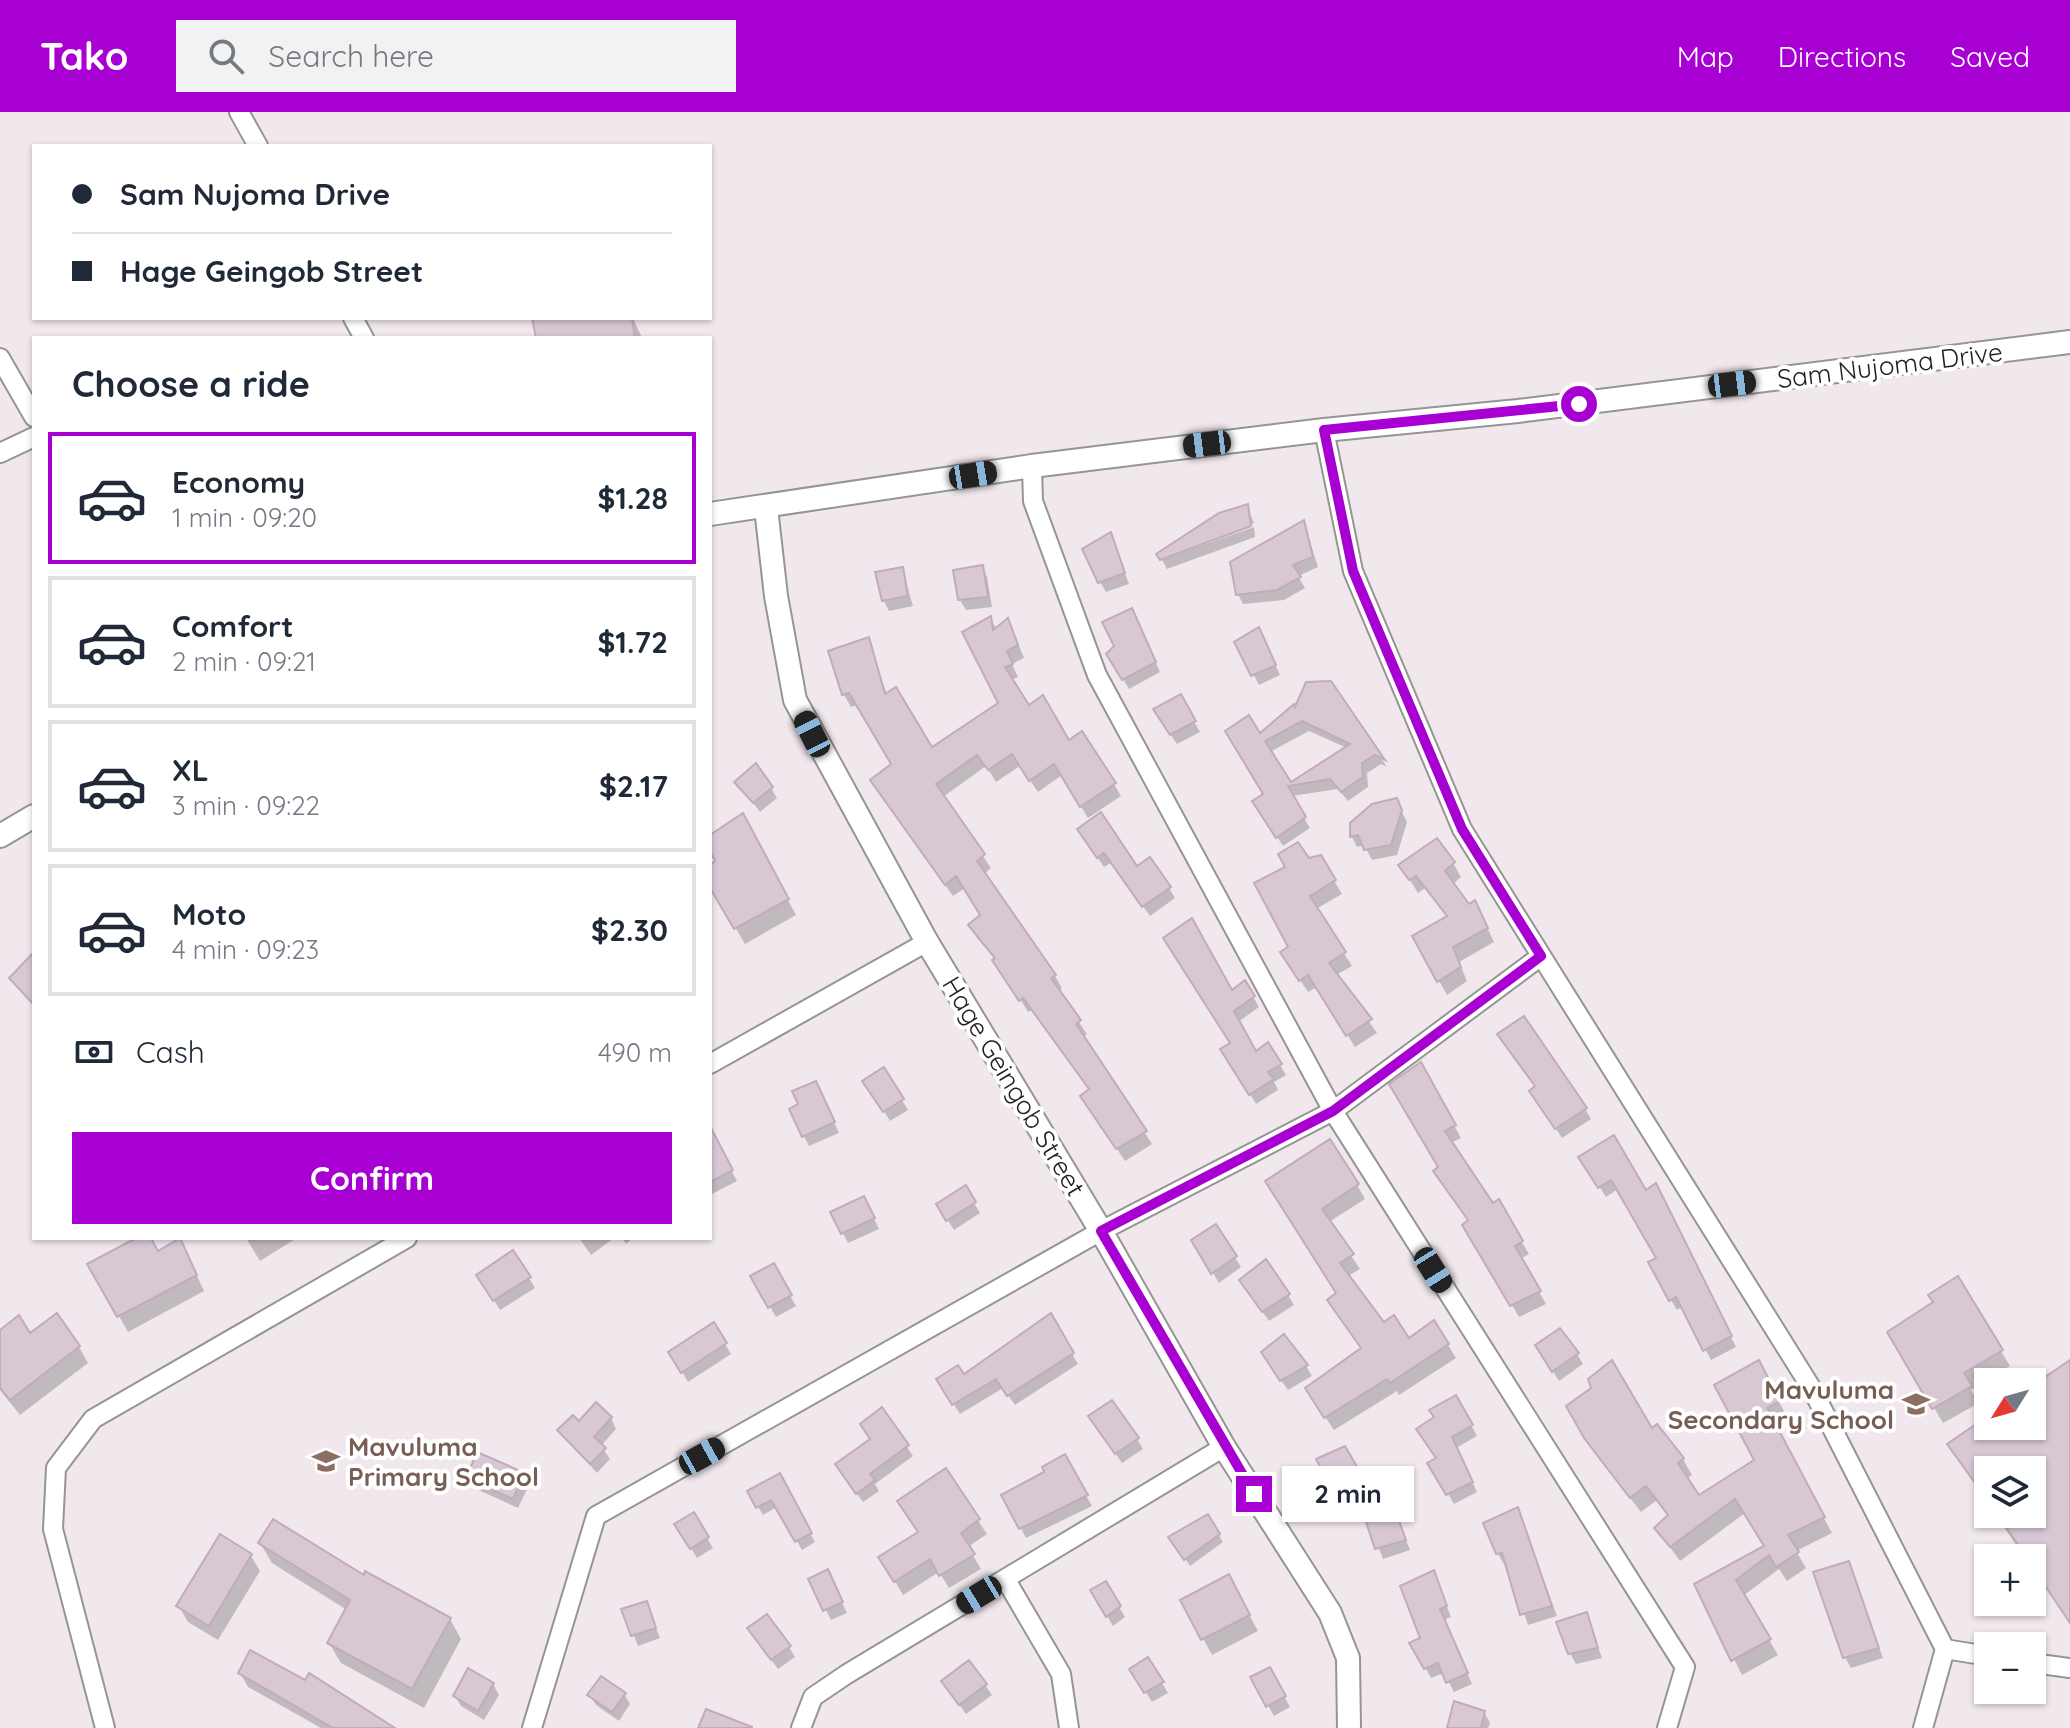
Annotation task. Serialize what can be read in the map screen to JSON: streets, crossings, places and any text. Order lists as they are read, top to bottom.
{
  "streets": {
    "street": ["Sam Nujoma Drive", "Hage Geingob Street"]
  },
  "crossings": [
    ["Sam Nujoma Drive", "Hage Geingob Street"]
  ],
  "places": {
    "school or university": ["Mavuluma Secondary School", "Mavuluma Primary School"]
  },
  "north": "bottom left",
  "page": {
    "header": "Tako",
    "search": "Search here",
    "nav": ["Map", "Directions", "Saved"],
    "banner": ["Sam Nujoma Drive", "Hage Geingob Street"],
    "heading": "Choose a ride",
    "list": [
      {
        "name": "Economy",
        "note": "1 min · 09:20",
        "value": "$1.28"
      },
      {
        "name": "Comfort",
        "note": "2 min · 09:21",
        "value": "$1.72"
      },
      {
        "name": "XL",
        "note": "3 min · 09:22",
        "value": "$2.17"
      },
      {
        "name": "Moto",
        "note": "4 min · 09:23",
        "value": "$2.30"
      }
    ],
    "pay": ["Cash", "490 m"],
    "buttons": "Confirm",
    "map_buttons": ["+", "−"],
    "bubble": "2 min"
  }
}
